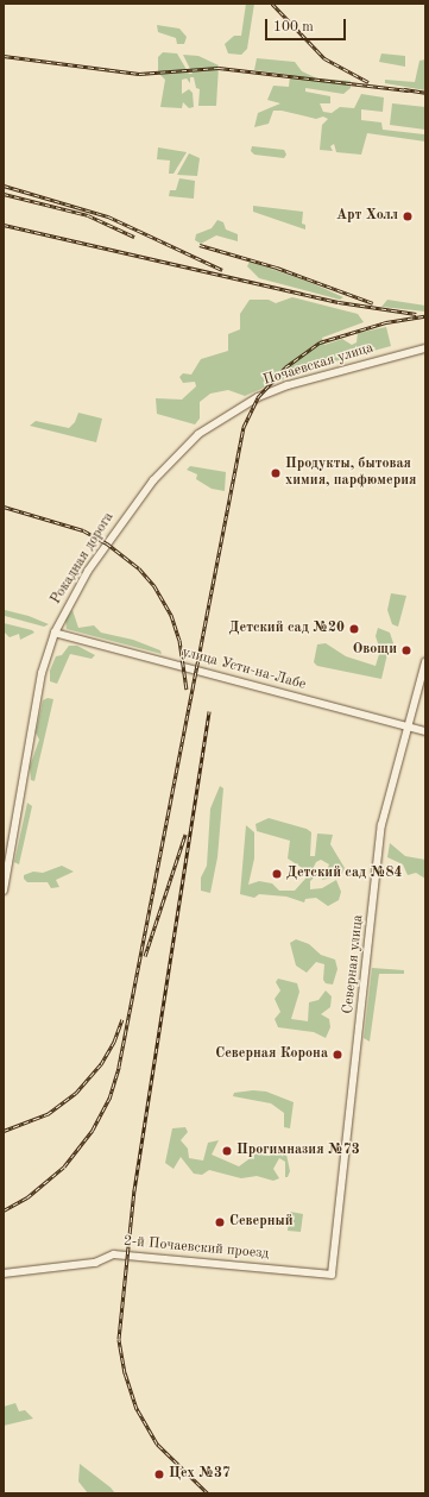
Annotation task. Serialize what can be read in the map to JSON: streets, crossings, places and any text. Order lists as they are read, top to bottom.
{
  "streets": {
    "main road": ["Почаевская улица", "Рокадная дорога"],
    "street": ["улица Усти-на-Лабе", "Северная улица", "2-й Почаевский проезд"]
  },
  "crossings": [
    ["Почаевская улица", "Рокадная дорога"],
    ["Рокадная дорога", "улица Усти-на-Лабе"],
    ["улица Усти-на-Лабе", "Северная улица"],
    ["Северная улица", "2-й Почаевский проезд"]
  ],
  "places": [
    "Арт Холл",
    "Продукты, бытовая химия, парфюмерия",
    "Детский сад №20",
    "Овощи",
    "Детский сад №84",
    "Северная Корона",
    "Прогимназия №73",
    "Северный",
    "Цех №37"
  ],
  "scale_bar": "100 m"
}
